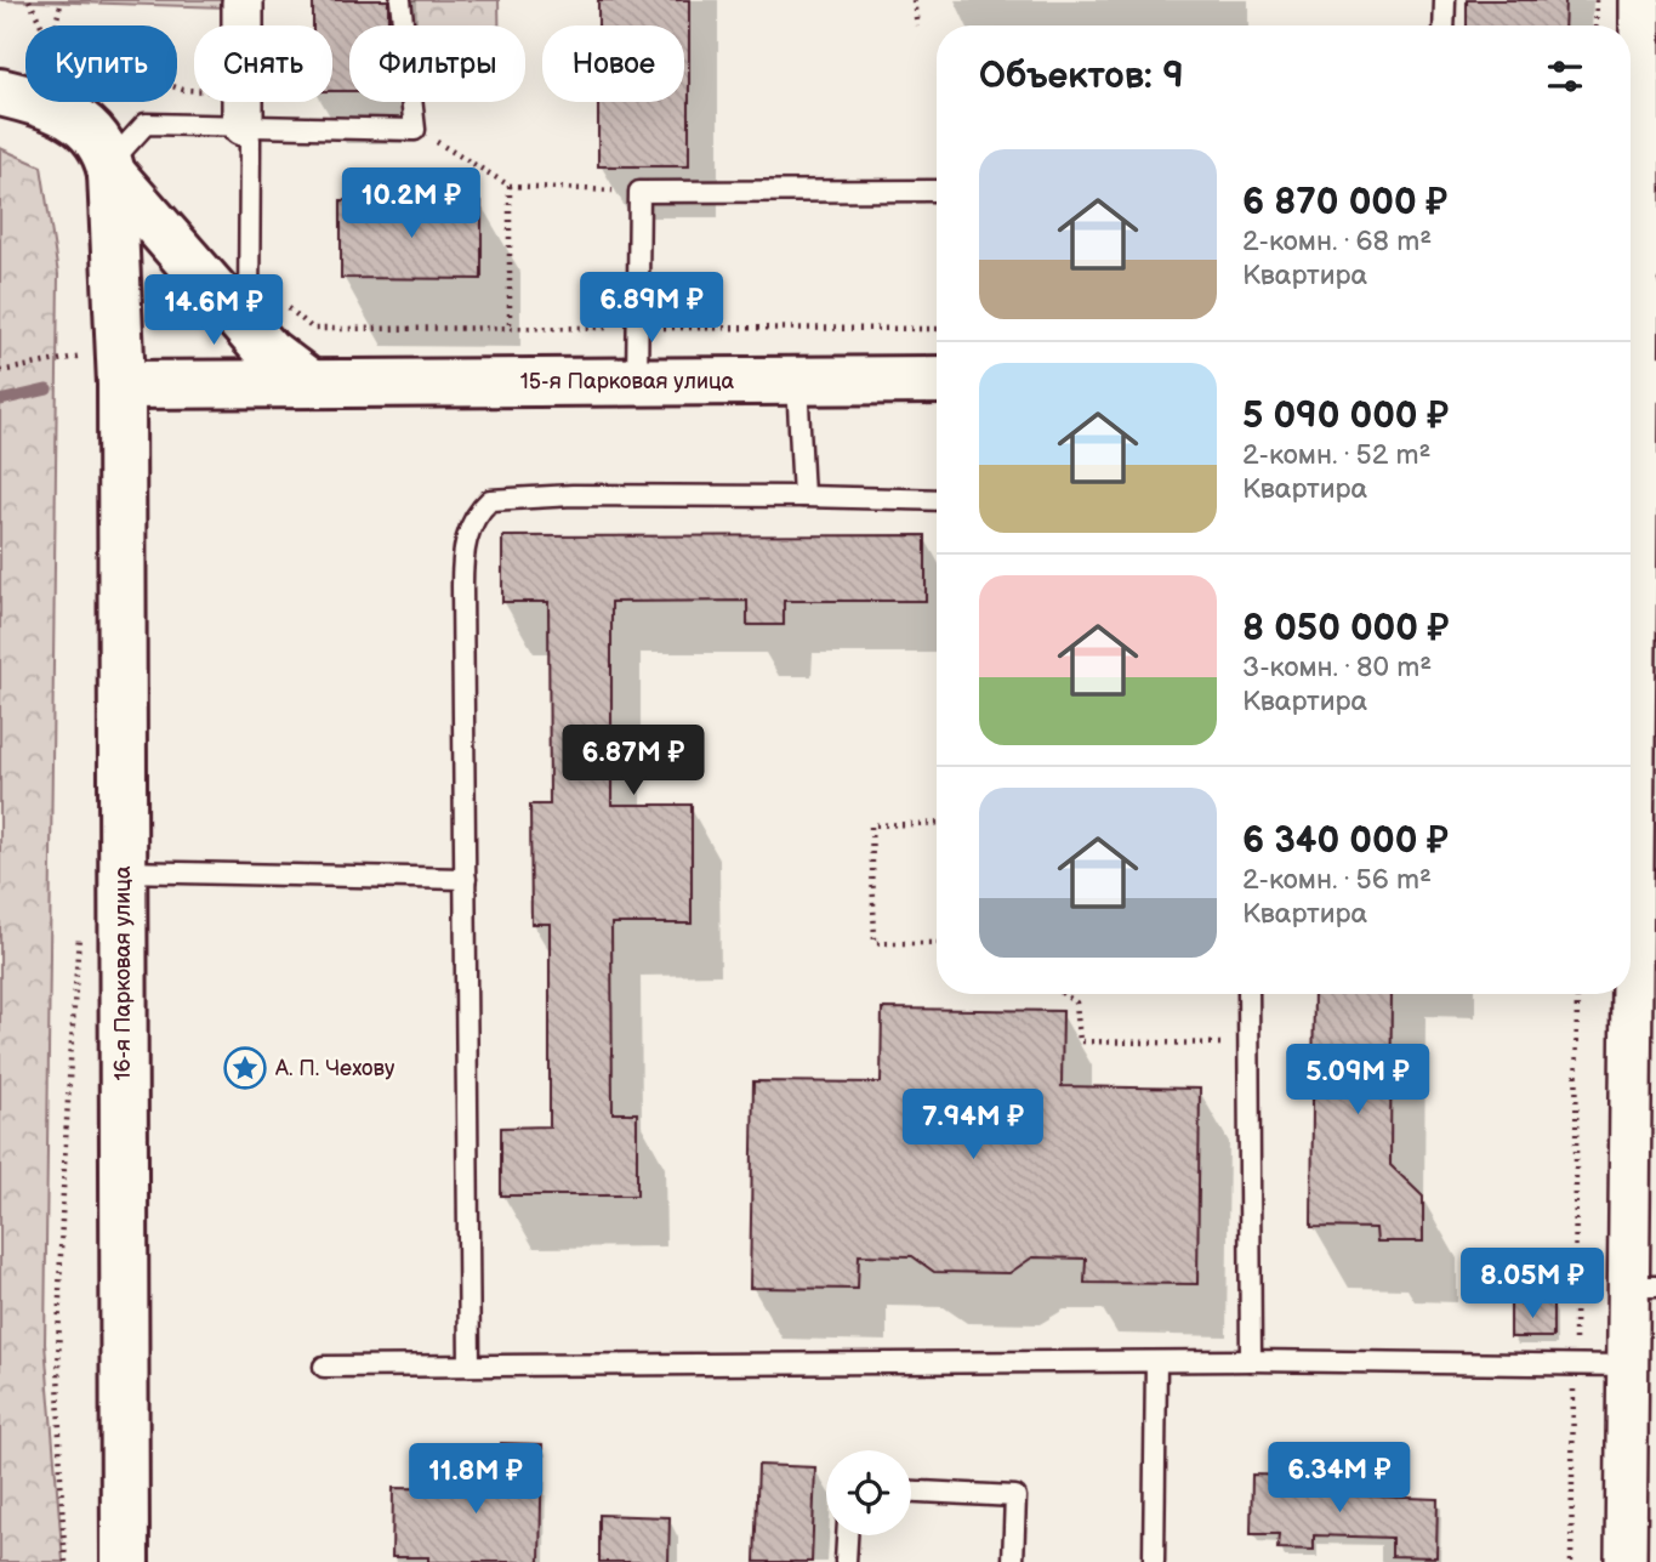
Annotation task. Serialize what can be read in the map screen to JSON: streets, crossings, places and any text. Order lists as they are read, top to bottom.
{
  "streets": {
    "main road": ["15-я Парковая улица", "16-я Парковая улица"]
  },
  "crossings": [
    ["15-я Парковая улица", "16-я Парковая улица"]
  ],
  "places": {
    "place": ["А. П. Чехову"]
  },
  "page": {
    "chip": [
      "Купить",
      "Снять",
      "Фильтры",
      "Новое"
    ],
    "heading": "Объектов: 9",
    "list": [
      {
        "name": "6 870 000 ₽",
        "note": "2-комн. · 68 m² · Квартира"
      },
      {
        "name": "5 090 000 ₽",
        "note": "2-комн. · 52 m² · Квартира"
      },
      {
        "name": "8 050 000 ₽",
        "note": "3-комн. · 80 m² · Квартира"
      },
      {
        "name": "6 340 000 ₽",
        "note": "2-комн. · 56 m² · Квартира"
      }
    ],
    "price": [
      "10.2M ₽",
      "6.89M ₽",
      "14.6M ₽",
      "6.87M ₽",
      "5.09M ₽",
      "7.94M ₽",
      "8.05M ₽",
      "6.34M ₽",
      "11.8M ₽"
    ]
  }
}
